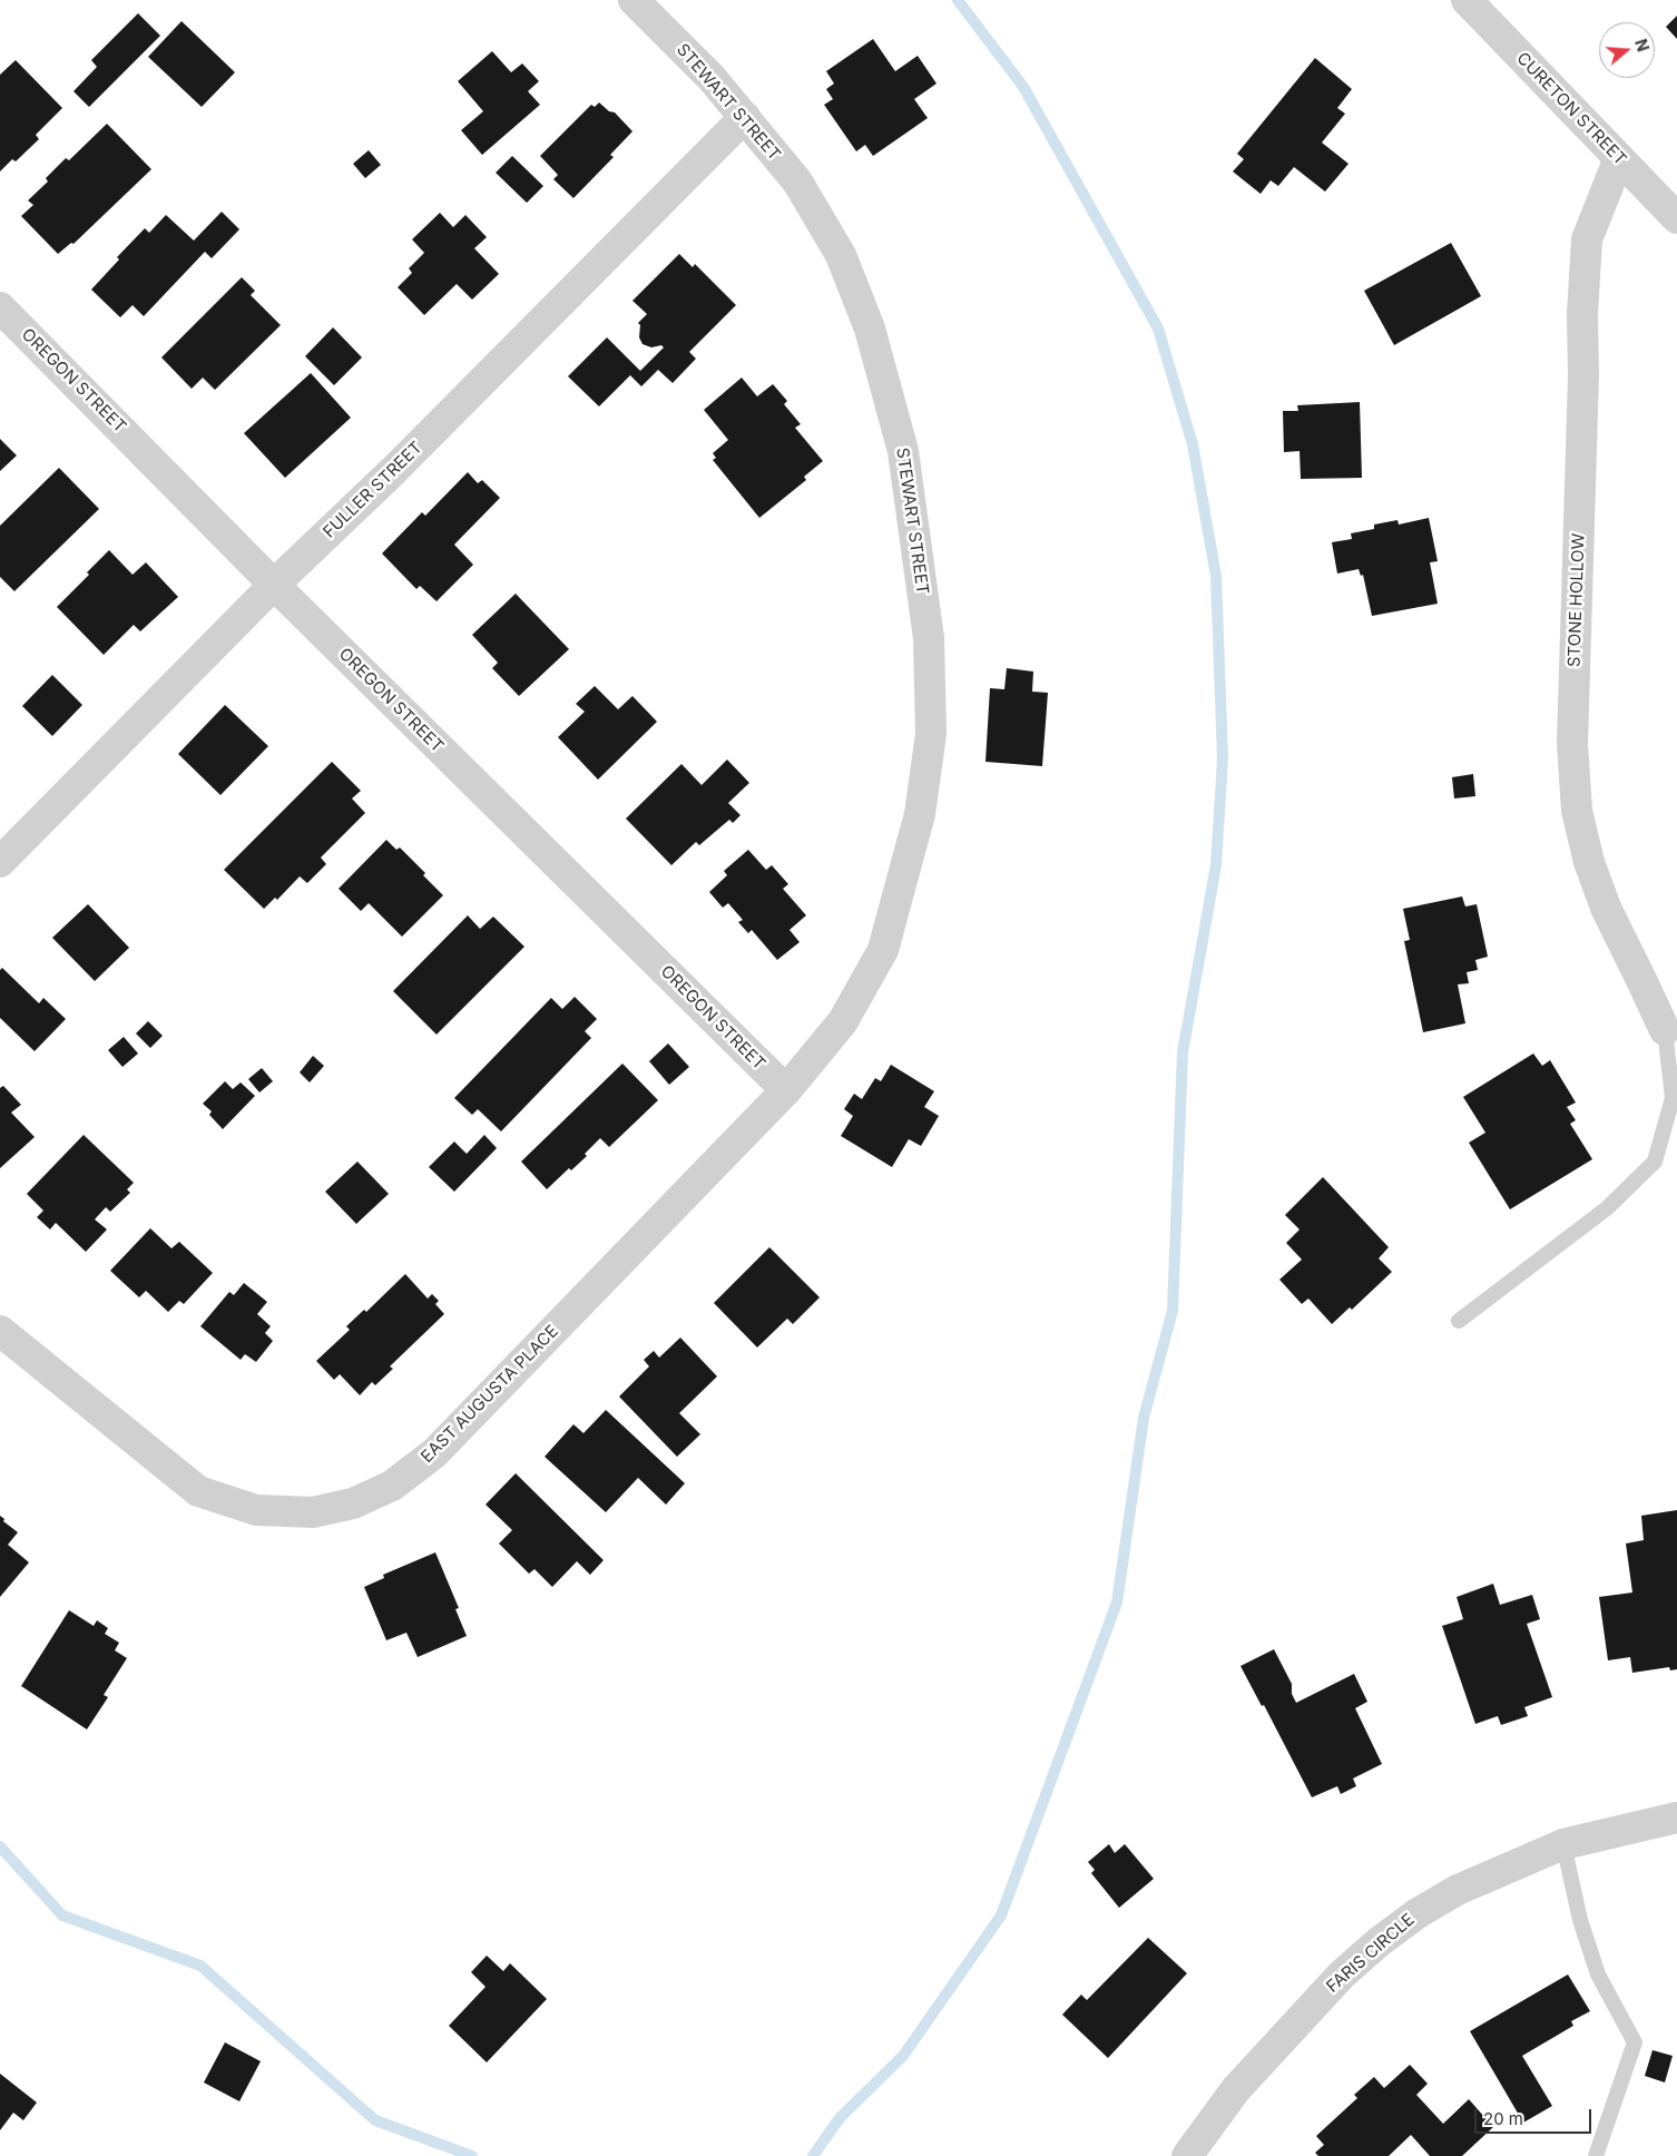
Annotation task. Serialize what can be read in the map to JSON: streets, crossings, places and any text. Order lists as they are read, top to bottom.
{
  "streets": {
    "street": [
      "STEWART STREET",
      "CURETON STREET",
      "OREGON STREET",
      "FULLER STREET",
      "STONE HOLLOW",
      "EAST AUGUSTA PLACE",
      "FARIS CIRCLE"
    ]
  },
  "crossings": [
    ["STEWART STREET", "OREGON STREET"],
    ["STEWART STREET", "FULLER STREET"],
    ["STEWART STREET", "EAST AUGUSTA PLACE"],
    ["CURETON STREET", "STONE HOLLOW"],
    ["OREGON STREET", "FULLER STREET"],
    ["OREGON STREET", "EAST AUGUSTA PLACE"]
  ],
  "scale_bar": "20 m",
  "north": "right"
}
